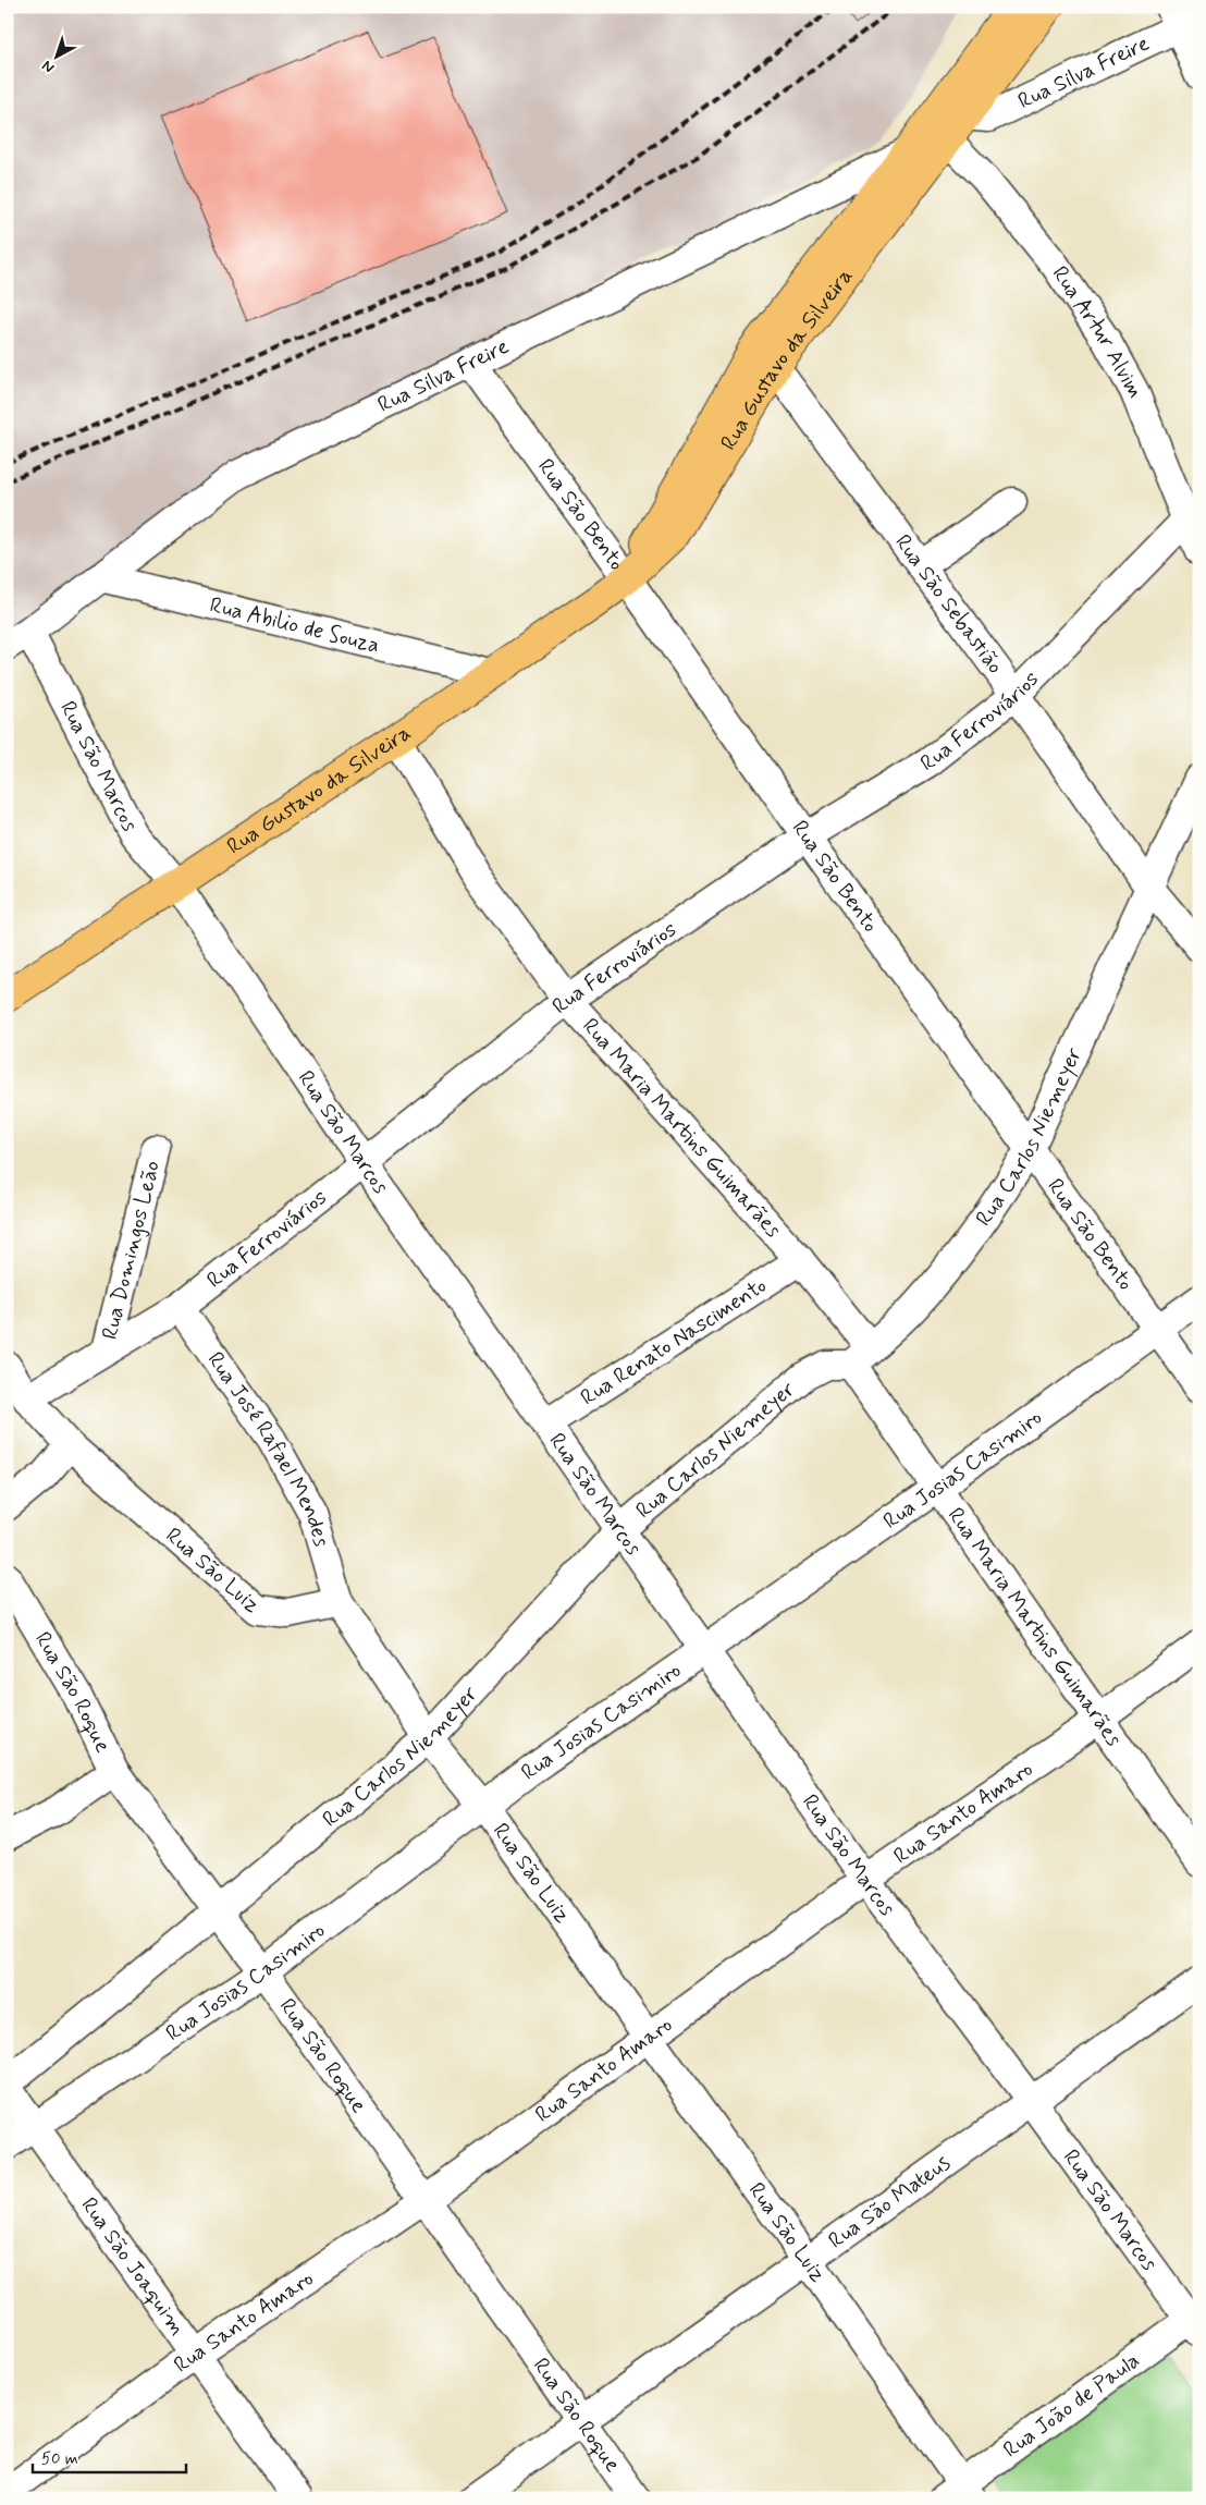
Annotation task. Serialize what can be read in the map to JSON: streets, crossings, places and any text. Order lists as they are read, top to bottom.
{
  "streets": {
    "main road": ["Rua Gustavo da Silveira"],
    "street": [
      "Rua Silva Freire",
      "Rua Artur Alvim",
      "Rua São Bento",
      "Rua São Sebastião",
      "Rua Abilio de Souza",
      "Rua Ferroviários",
      "Rua São Marcos",
      "Rua Maria Martins Guimarães",
      "Rua Carlos Niemeyer",
      "Rua Domingos Leão",
      "Rua Renato Nascimento",
      "Rua José Rafael Mendes",
      "Rua Josias Casimiro",
      "Rua São Luiz",
      "Rua São Roque",
      "Rua Santo Amaro",
      "Rua São Mateus",
      "Rua São Joaquim",
      "Rua João de Paula"
    ]
  },
  "crossings": [
    ["Rua Silva Freire", "Rua Gustavo da Silveira"],
    ["Rua Silva Freire", "Rua São Bento"],
    ["Rua Silva Freire", "Rua Abilio de Souza"],
    ["Rua Silva Freire", "Rua São Marcos"],
    ["Rua Artur Alvim", "Rua Gustavo da Silveira"],
    ["Rua Artur Alvim", "Rua Ferroviários"],
    ["Rua Gustavo da Silveira", "Rua São Bento"],
    ["Rua Gustavo da Silveira", "Rua São Sebastião"],
    ["Rua Gustavo da Silveira", "Rua Abilio de Souza"],
    ["Rua Gustavo da Silveira", "Rua São Marcos"],
    ["Rua Gustavo da Silveira", "Rua Maria Martins Guimarães"],
    ["Rua São Bento", "Rua Ferroviários"],
    ["Rua São Bento", "Rua Carlos Niemeyer"],
    ["Rua São Bento", "Rua Josias Casimiro"],
    ["Rua São Sebastião", "Rua Ferroviários"],
    ["Rua São Sebastião", "Rua Carlos Niemeyer"],
    ["Rua Ferroviários", "Rua São Marcos"],
    ["Rua Ferroviários", "Rua Maria Martins Guimarães"],
    ["Rua Ferroviários", "Rua Domingos Leão"],
    ["Rua Ferroviários", "Rua José Rafael Mendes"],
    ["Rua Ferroviários", "Rua São Luiz"],
    ["Rua São Marcos", "Rua Carlos Niemeyer"],
    ["Rua São Marcos", "Rua Renato Nascimento"],
    ["Rua São Marcos", "Rua Josias Casimiro"],
    ["Rua São Marcos", "Rua Santo Amaro"],
    ["Rua São Marcos", "Rua São Mateus"],
    ["Rua São Marcos", "Rua João de Paula"],
    ["Rua Maria Martins Guimarães", "Rua Carlos Niemeyer"],
    ["Rua Maria Martins Guimarães", "Rua Renato Nascimento"],
    ["Rua Maria Martins Guimarães", "Rua Josias Casimiro"],
    ["Rua Maria Martins Guimarães", "Rua Santo Amaro"],
    ["Rua Carlos Niemeyer", "Rua São Luiz"],
    ["Rua Carlos Niemeyer", "Rua São Roque"],
    ["Rua Carlos Niemeyer", "Rua São Joaquim"],
    ["Rua José Rafael Mendes", "Rua São Luiz"],
    ["Rua Josias Casimiro", "Rua São Luiz"],
    ["Rua Josias Casimiro", "Rua São Roque"],
    ["Rua Josias Casimiro", "Rua São Joaquim"],
    ["Rua São Luiz", "Rua Santo Amaro"],
    ["Rua São Luiz", "Rua São Mateus"],
    ["Rua São Luiz", "Rua João de Paula"],
    ["Rua São Roque", "Rua Santo Amaro"],
    ["Rua São Roque", "Rua São Mateus"],
    ["Rua Santo Amaro", "Rua São Joaquim"]
  ],
  "scale_bar": "50 m",
  "north": "bottom left"
}
